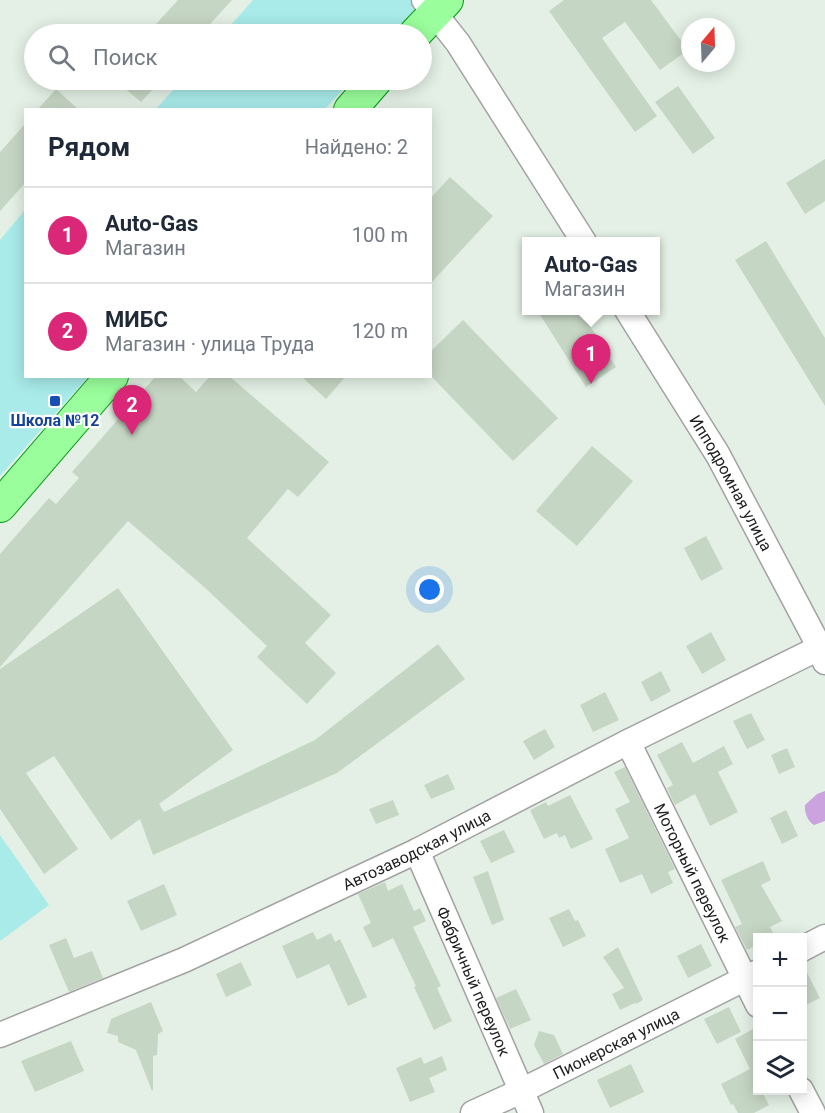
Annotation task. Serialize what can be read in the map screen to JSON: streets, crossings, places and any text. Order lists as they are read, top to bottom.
{
  "streets": {
    "street": [
      "Ипподромная улица",
      "Автозаводская улица",
      "Моторный переулок",
      "Фабричный переулок",
      "Пионерская улица"
    ]
  },
  "crossings": [
    ["Ипподромная улица", "Автозаводская улица"],
    ["Автозаводская улица", "Моторный переулок"],
    ["Автозаводская улица", "Фабричный переулок"],
    ["Моторный переулок", "Пионерская улица"],
    ["Фабричный переулок", "Пионерская улица"]
  ],
  "places": {
    "transit": ["Школа №12"]
  },
  "north": "top",
  "page": {
    "search": "Поиск",
    "heading": ["Рядом", "Найдено: 2"],
    "list": [
      {
        "mark": "1",
        "name": "Auto-Gas",
        "note": "Магазин",
        "value": "100 m"
      },
      {
        "mark": "2",
        "name": "МИБС",
        "note": "Магазин · улица Труда",
        "value": "120 m"
      }
    ],
    "popup": ["Auto-Gas", "Магазин"],
    "pins": ["1", "2"],
    "map_buttons": ["+", "−"]
  }
}
